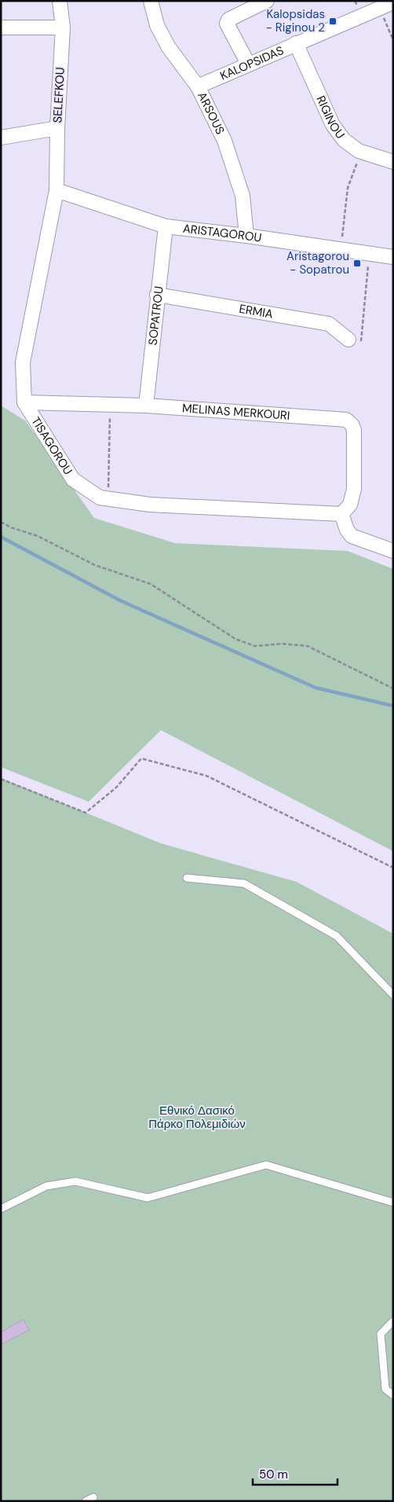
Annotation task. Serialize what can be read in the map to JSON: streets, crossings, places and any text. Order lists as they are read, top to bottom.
{
  "streets": {
    "street": [
      "KALOPSIDAS",
      "SELEFKOU",
      "ARSOUS",
      "RIGINOU",
      "ARISTAGOROU",
      "ERMIA",
      "SOPATROU",
      "MELINAS MERKOURI",
      "TISAGOROU"
    ]
  },
  "crossings": [
    ["KALOPSIDAS", "ARSOUS"],
    ["KALOPSIDAS", "RIGINOU"],
    ["SELEFKOU", "ARISTAGOROU"],
    ["ARSOUS", "ARISTAGOROU"],
    ["ARISTAGOROU", "SOPATROU"],
    ["ERMIA", "SOPATROU"],
    ["SOPATROU", "MELINAS MERKOURI"],
    ["MELINAS MERKOURI", "TISAGOROU"]
  ],
  "parks": ["Εθνικό Δασικό Πάρκο Πολεμιδιών"],
  "places": {
    "transit": ["Kalopsidas - Riginou 2", "Aristagorou - Sopatrou"]
  },
  "scale_bar": "50 m"
}
